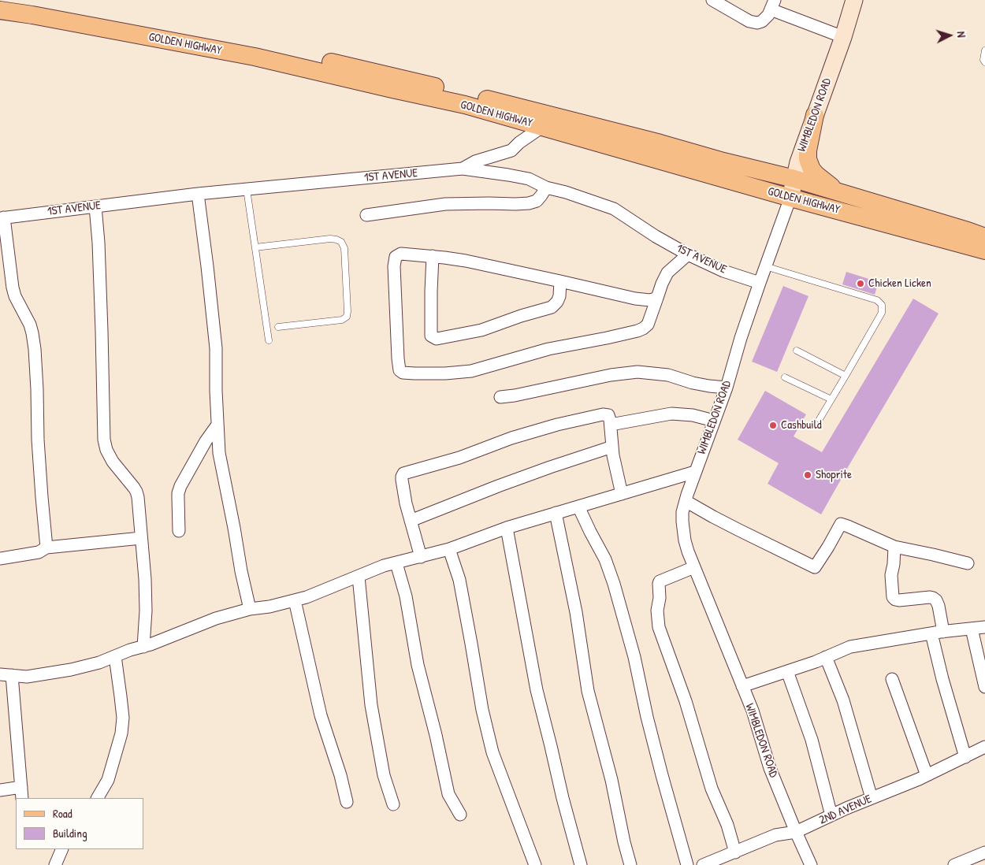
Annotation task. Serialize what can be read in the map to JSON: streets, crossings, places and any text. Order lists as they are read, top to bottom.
{
  "streets": {
    "main road": ["GOLDEN HIGHWAY"],
    "street": ["WIMBLEDON ROAD", "1ST AVENUE", "2ND AVENUE"]
  },
  "crossings": [
    ["GOLDEN HIGHWAY", "WIMBLEDON ROAD"],
    ["WIMBLEDON ROAD", "1ST AVENUE"],
    ["WIMBLEDON ROAD", "2ND AVENUE"]
  ],
  "places": ["Chicken Licken", "Cashbuild", "Shoprite"],
  "legend": ["Road", "Building"],
  "north": "right"
}
